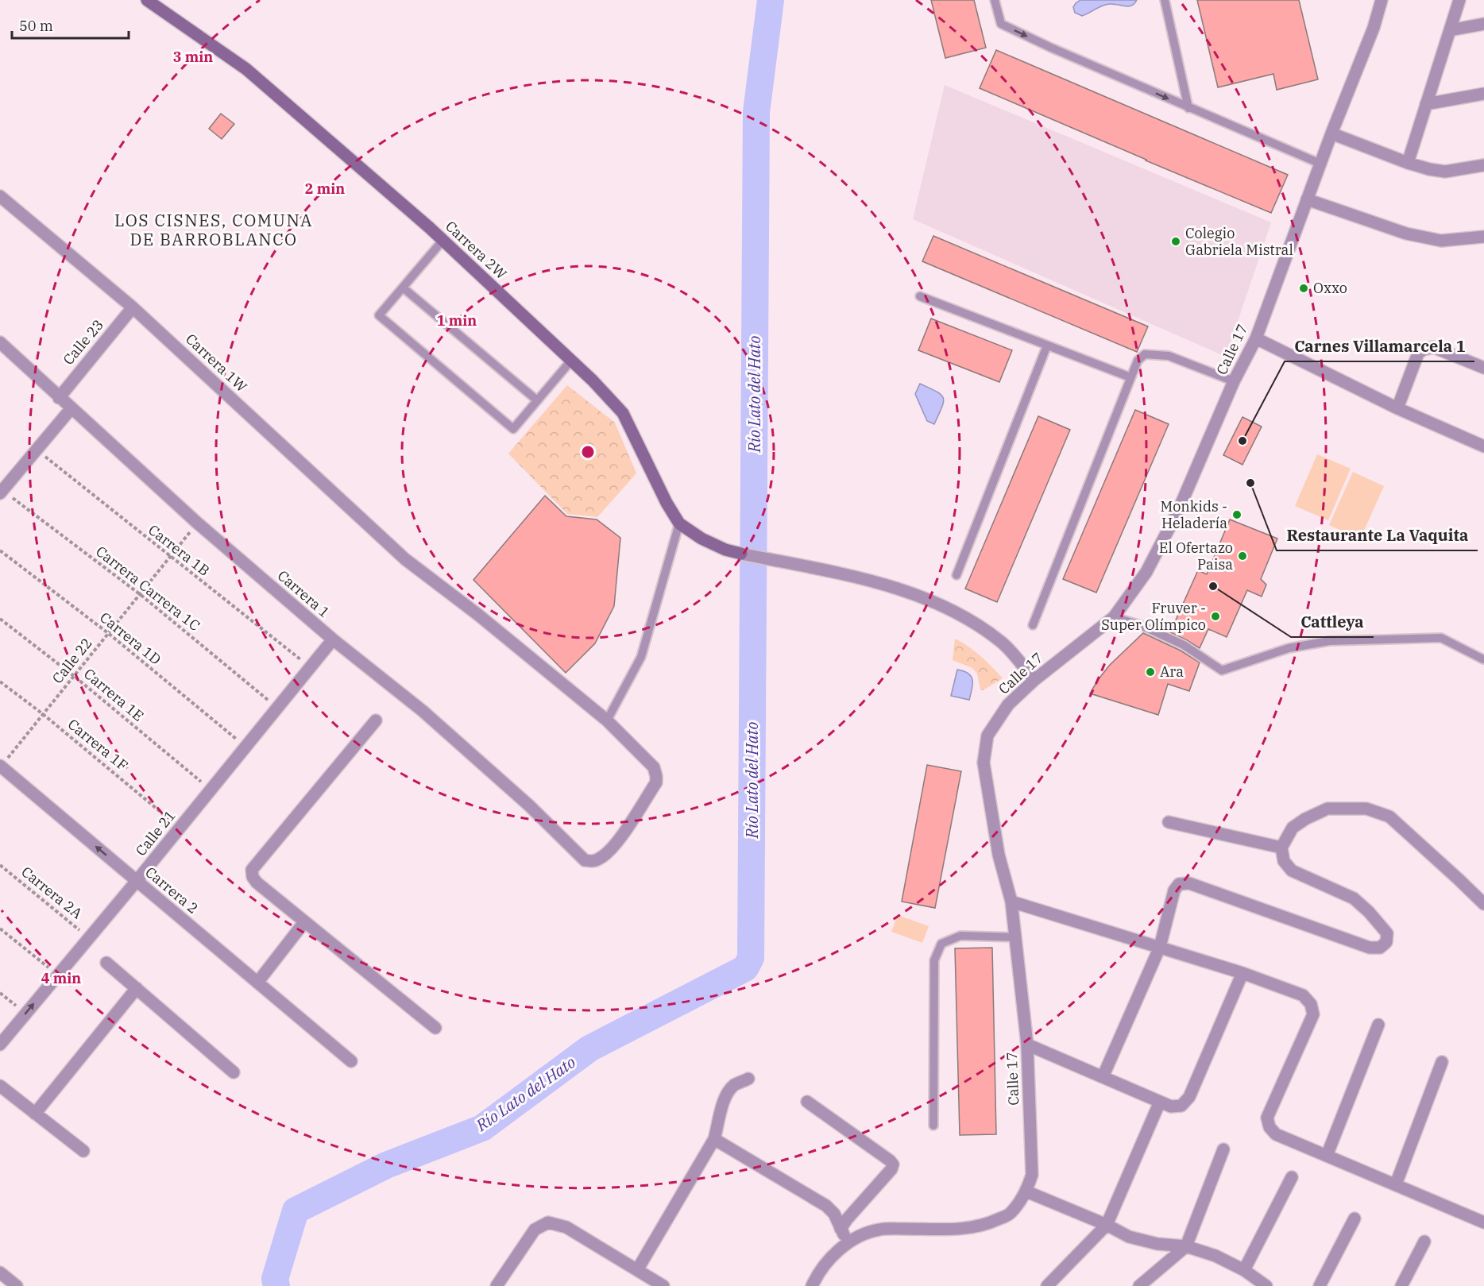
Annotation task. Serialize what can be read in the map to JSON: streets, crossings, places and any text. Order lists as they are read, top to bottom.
{
  "streets": {
    "street": [
      "Carrera 2W",
      "Calle 23",
      "Calle 17",
      "Carrera 1W",
      "Carrera 1",
      "Calle 21",
      "Carrera 2"
    ],
    "path": [
      "Carrera 1B",
      "Carrera Carrera 1C",
      "Carrera 1D",
      "Calle 22",
      "Carrera 1E",
      "Carrera 1F",
      "Carrera 2A"
    ]
  },
  "crossings": [
    ["Carrera 2W", "Calle 17"],
    ["Calle 23", "Carrera 1W"],
    ["Calle 23", "Carrera 1"],
    ["Carrera 1W", "Carrera 1"],
    ["Carrera 1B", "Calle 22"],
    ["Carrera 1B", "Calle 21"],
    ["Carrera Carrera 1C", "Calle 22"],
    ["Carrera Carrera 1C", "Calle 21"],
    ["Carrera 1", "Calle 22"],
    ["Carrera 1", "Calle 21"],
    ["Carrera 1D", "Calle 22"],
    ["Carrera 1D", "Calle 21"],
    ["Calle 22", "Carrera 1E"],
    ["Calle 22", "Carrera 1F"],
    ["Calle 22", "Carrera 2"],
    ["Carrera 1E", "Calle 21"],
    ["Carrera 1F", "Calle 21"],
    ["Calle 21", "Carrera 2"],
    ["Calle 21", "Carrera 2A"]
  ],
  "one_way": ["Carrera 2"],
  "districts": ["LOS CISNES, COMUNA DE BARROBLANCO"],
  "water": ["Río Lato del Hato"],
  "places": [
    "Colegio Gabriela Mistral",
    "Oxxo",
    "Carnes Villamarcela 1",
    "Restaurante La Vaquita",
    "Monkids - Heladería",
    "El Ofertazo Paisa",
    "Cattleya",
    "Fruver - Super Olímpico",
    "Ara"
  ],
  "scale_bar": "50 m",
  "rings": [
    "3 min",
    "2 min",
    "1 min",
    "4 min"
  ]
}
